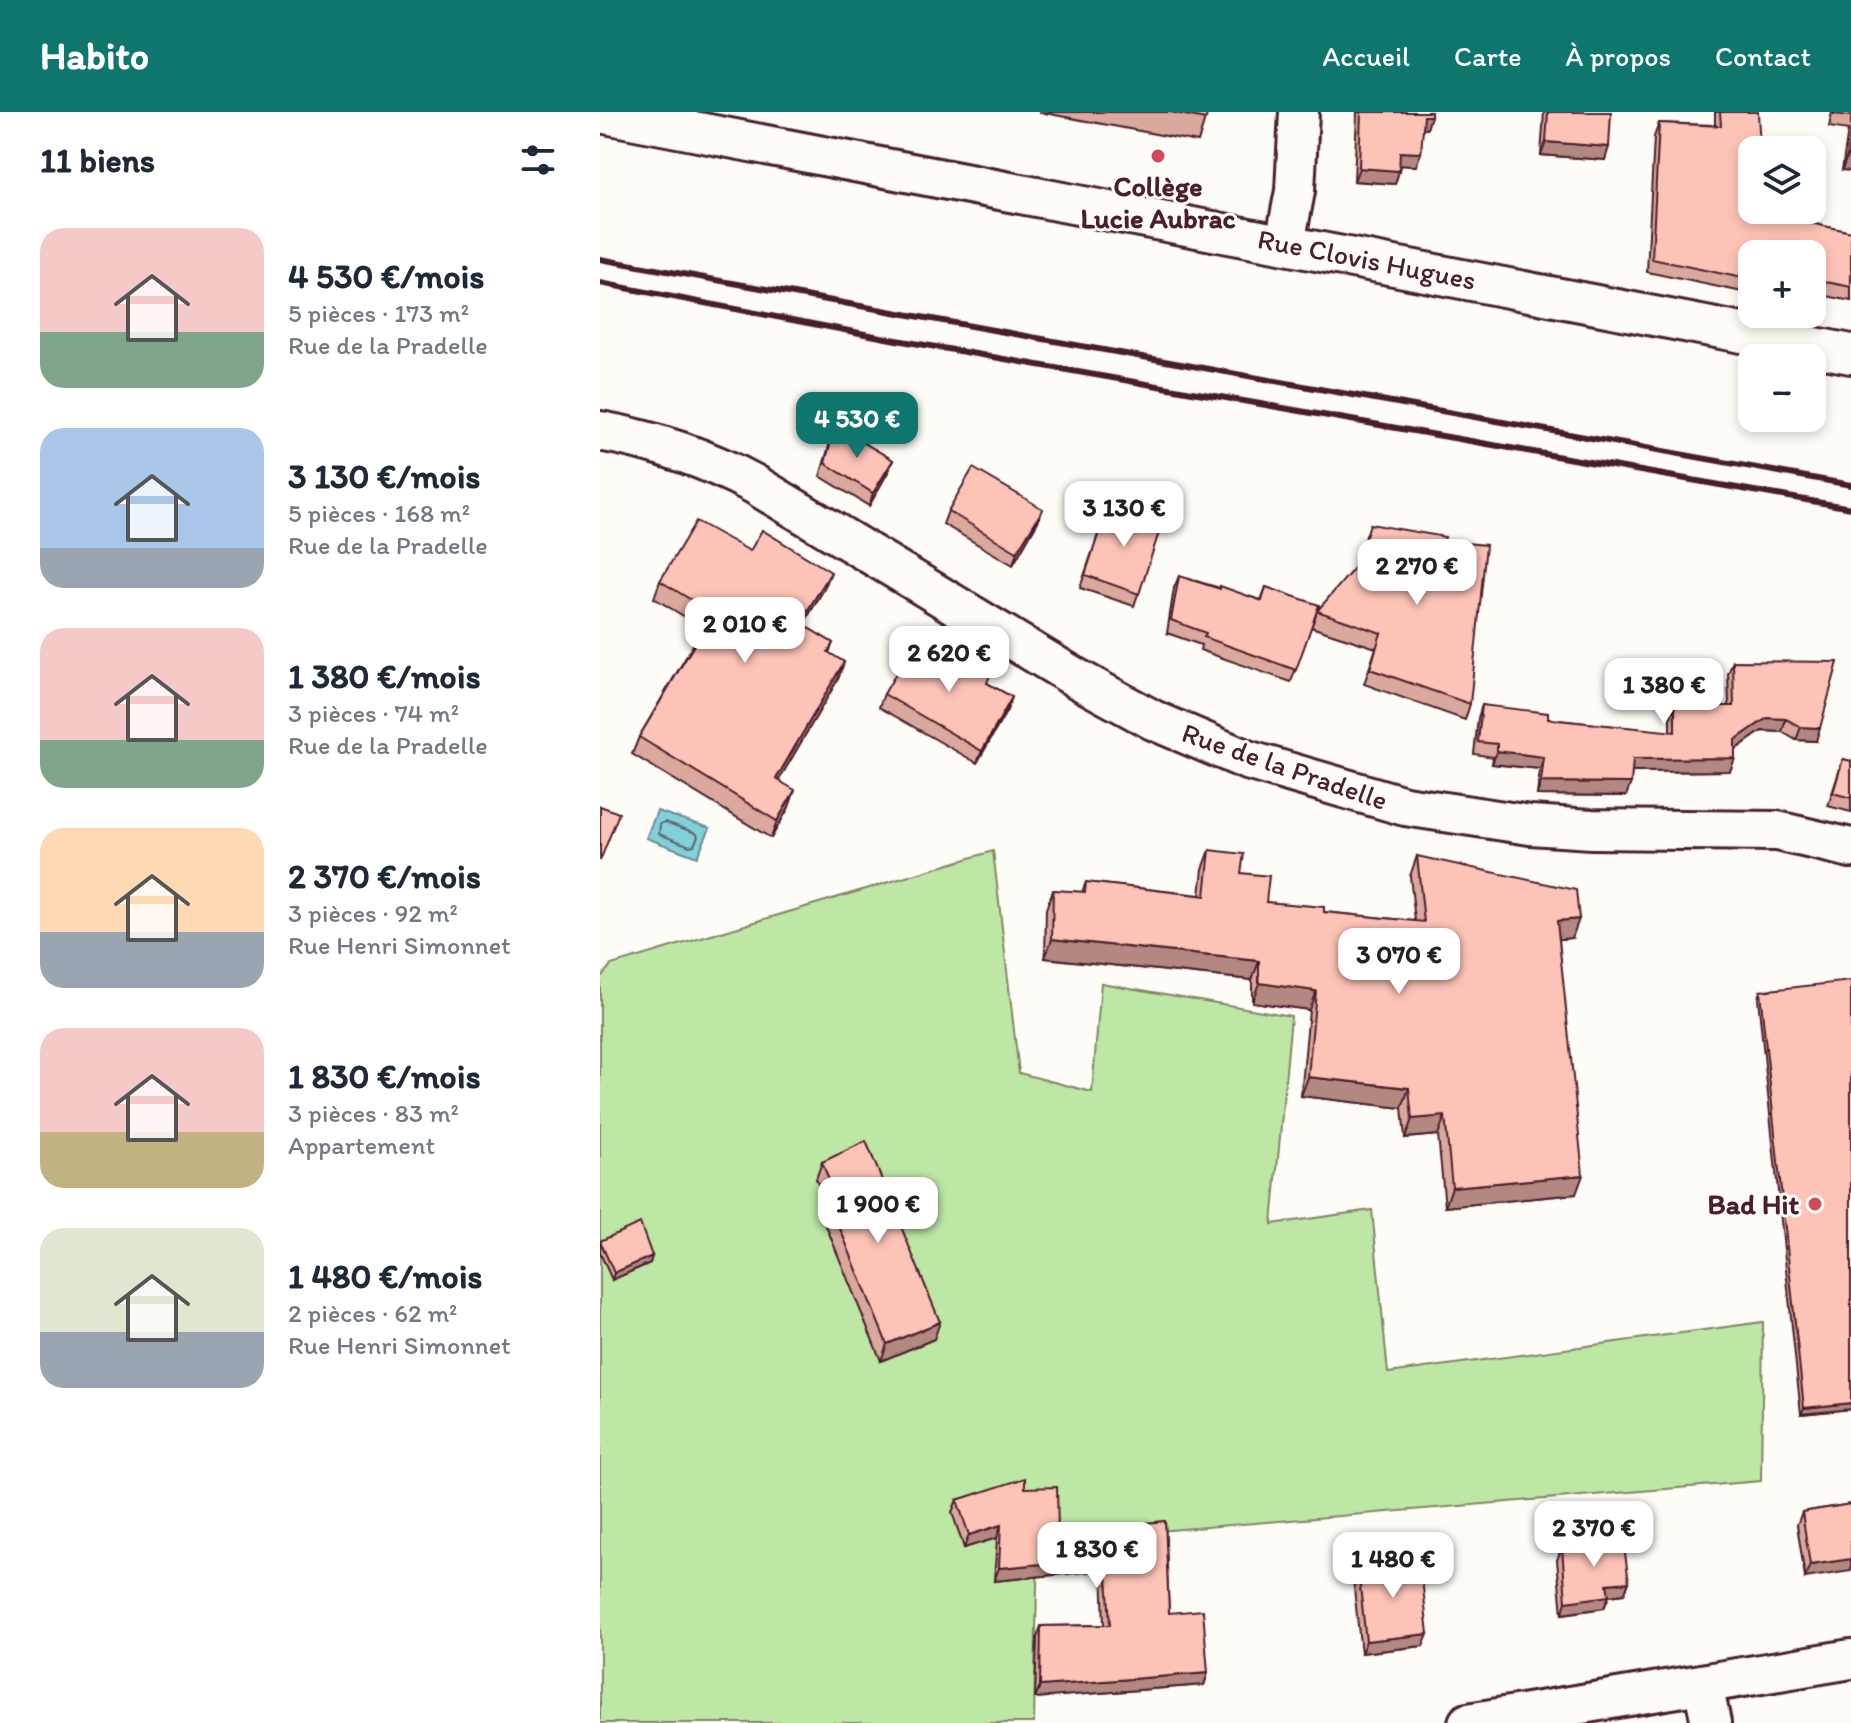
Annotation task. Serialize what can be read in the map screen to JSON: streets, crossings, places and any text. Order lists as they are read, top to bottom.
{
  "streets": {
    "street": ["Rue Clovis Hugues", "Rue de la Pradelle"]
  },
  "places": ["Collège Lucie Aubrac", "Bad Hit"],
  "page": {
    "header": "Habito",
    "nav": [
      "Accueil",
      "Carte",
      "À propos",
      "Contact"
    ],
    "heading": "11 biens",
    "map_buttons": ["+", "−"],
    "list": [
      {
        "name": "4 530 €/mois",
        "note": "5 pièces · 173 m² · Rue de la Pradelle"
      },
      {
        "name": "3 130 €/mois",
        "note": "5 pièces · 168 m² · Rue de la Pradelle"
      },
      {
        "name": "1 380 €/mois",
        "note": "3 pièces · 74 m² · Rue de la Pradelle"
      },
      {
        "name": "2 370 €/mois",
        "note": "3 pièces · 92 m² · Rue Henri Simonnet"
      },
      {
        "name": "1 830 €/mois",
        "note": "3 pièces · 83 m² · Appartement"
      },
      {
        "name": "1 480 €/mois",
        "note": "2 pièces · 62 m² · Rue Henri Simonnet"
      }
    ],
    "price": [
      "4 530 €",
      "3 130 €",
      "2 270 €",
      "2 010 €",
      "2 620 €",
      "1 380 €",
      "3 070 €",
      "1 900 €",
      "2 370 €",
      "1 830 €",
      "1 480 €"
    ]
  }
}
